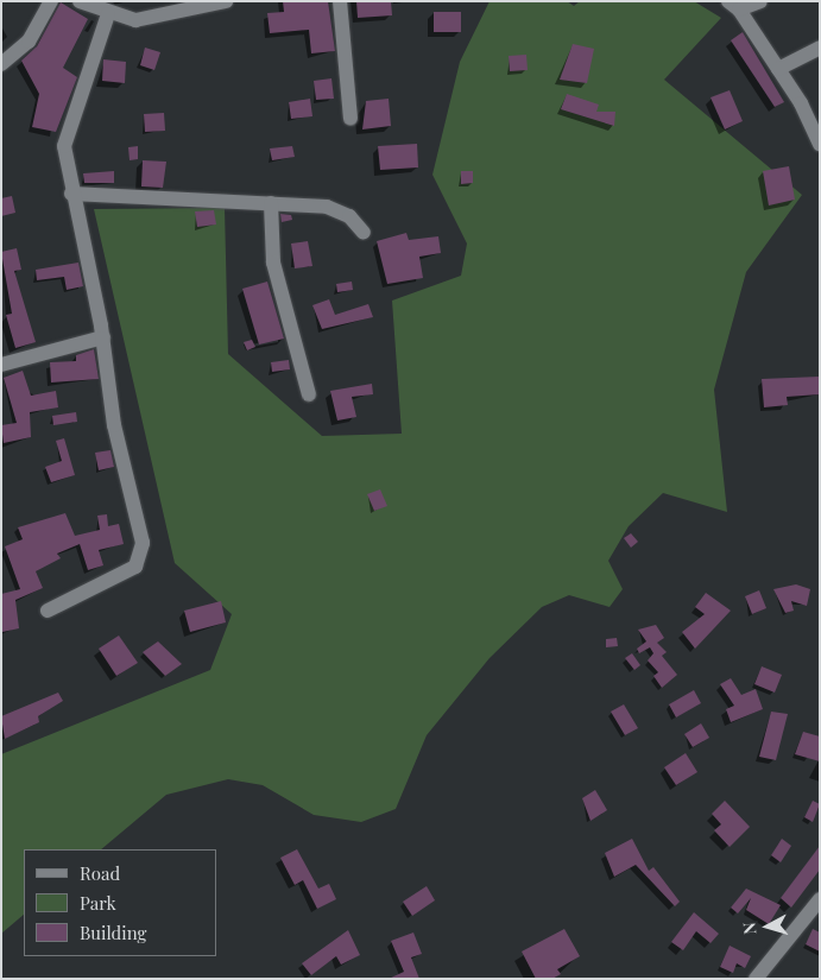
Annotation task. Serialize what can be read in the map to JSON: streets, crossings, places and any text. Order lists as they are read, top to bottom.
{
  "legend": ["Road", "Park", "Building"],
  "north": "left"
}
